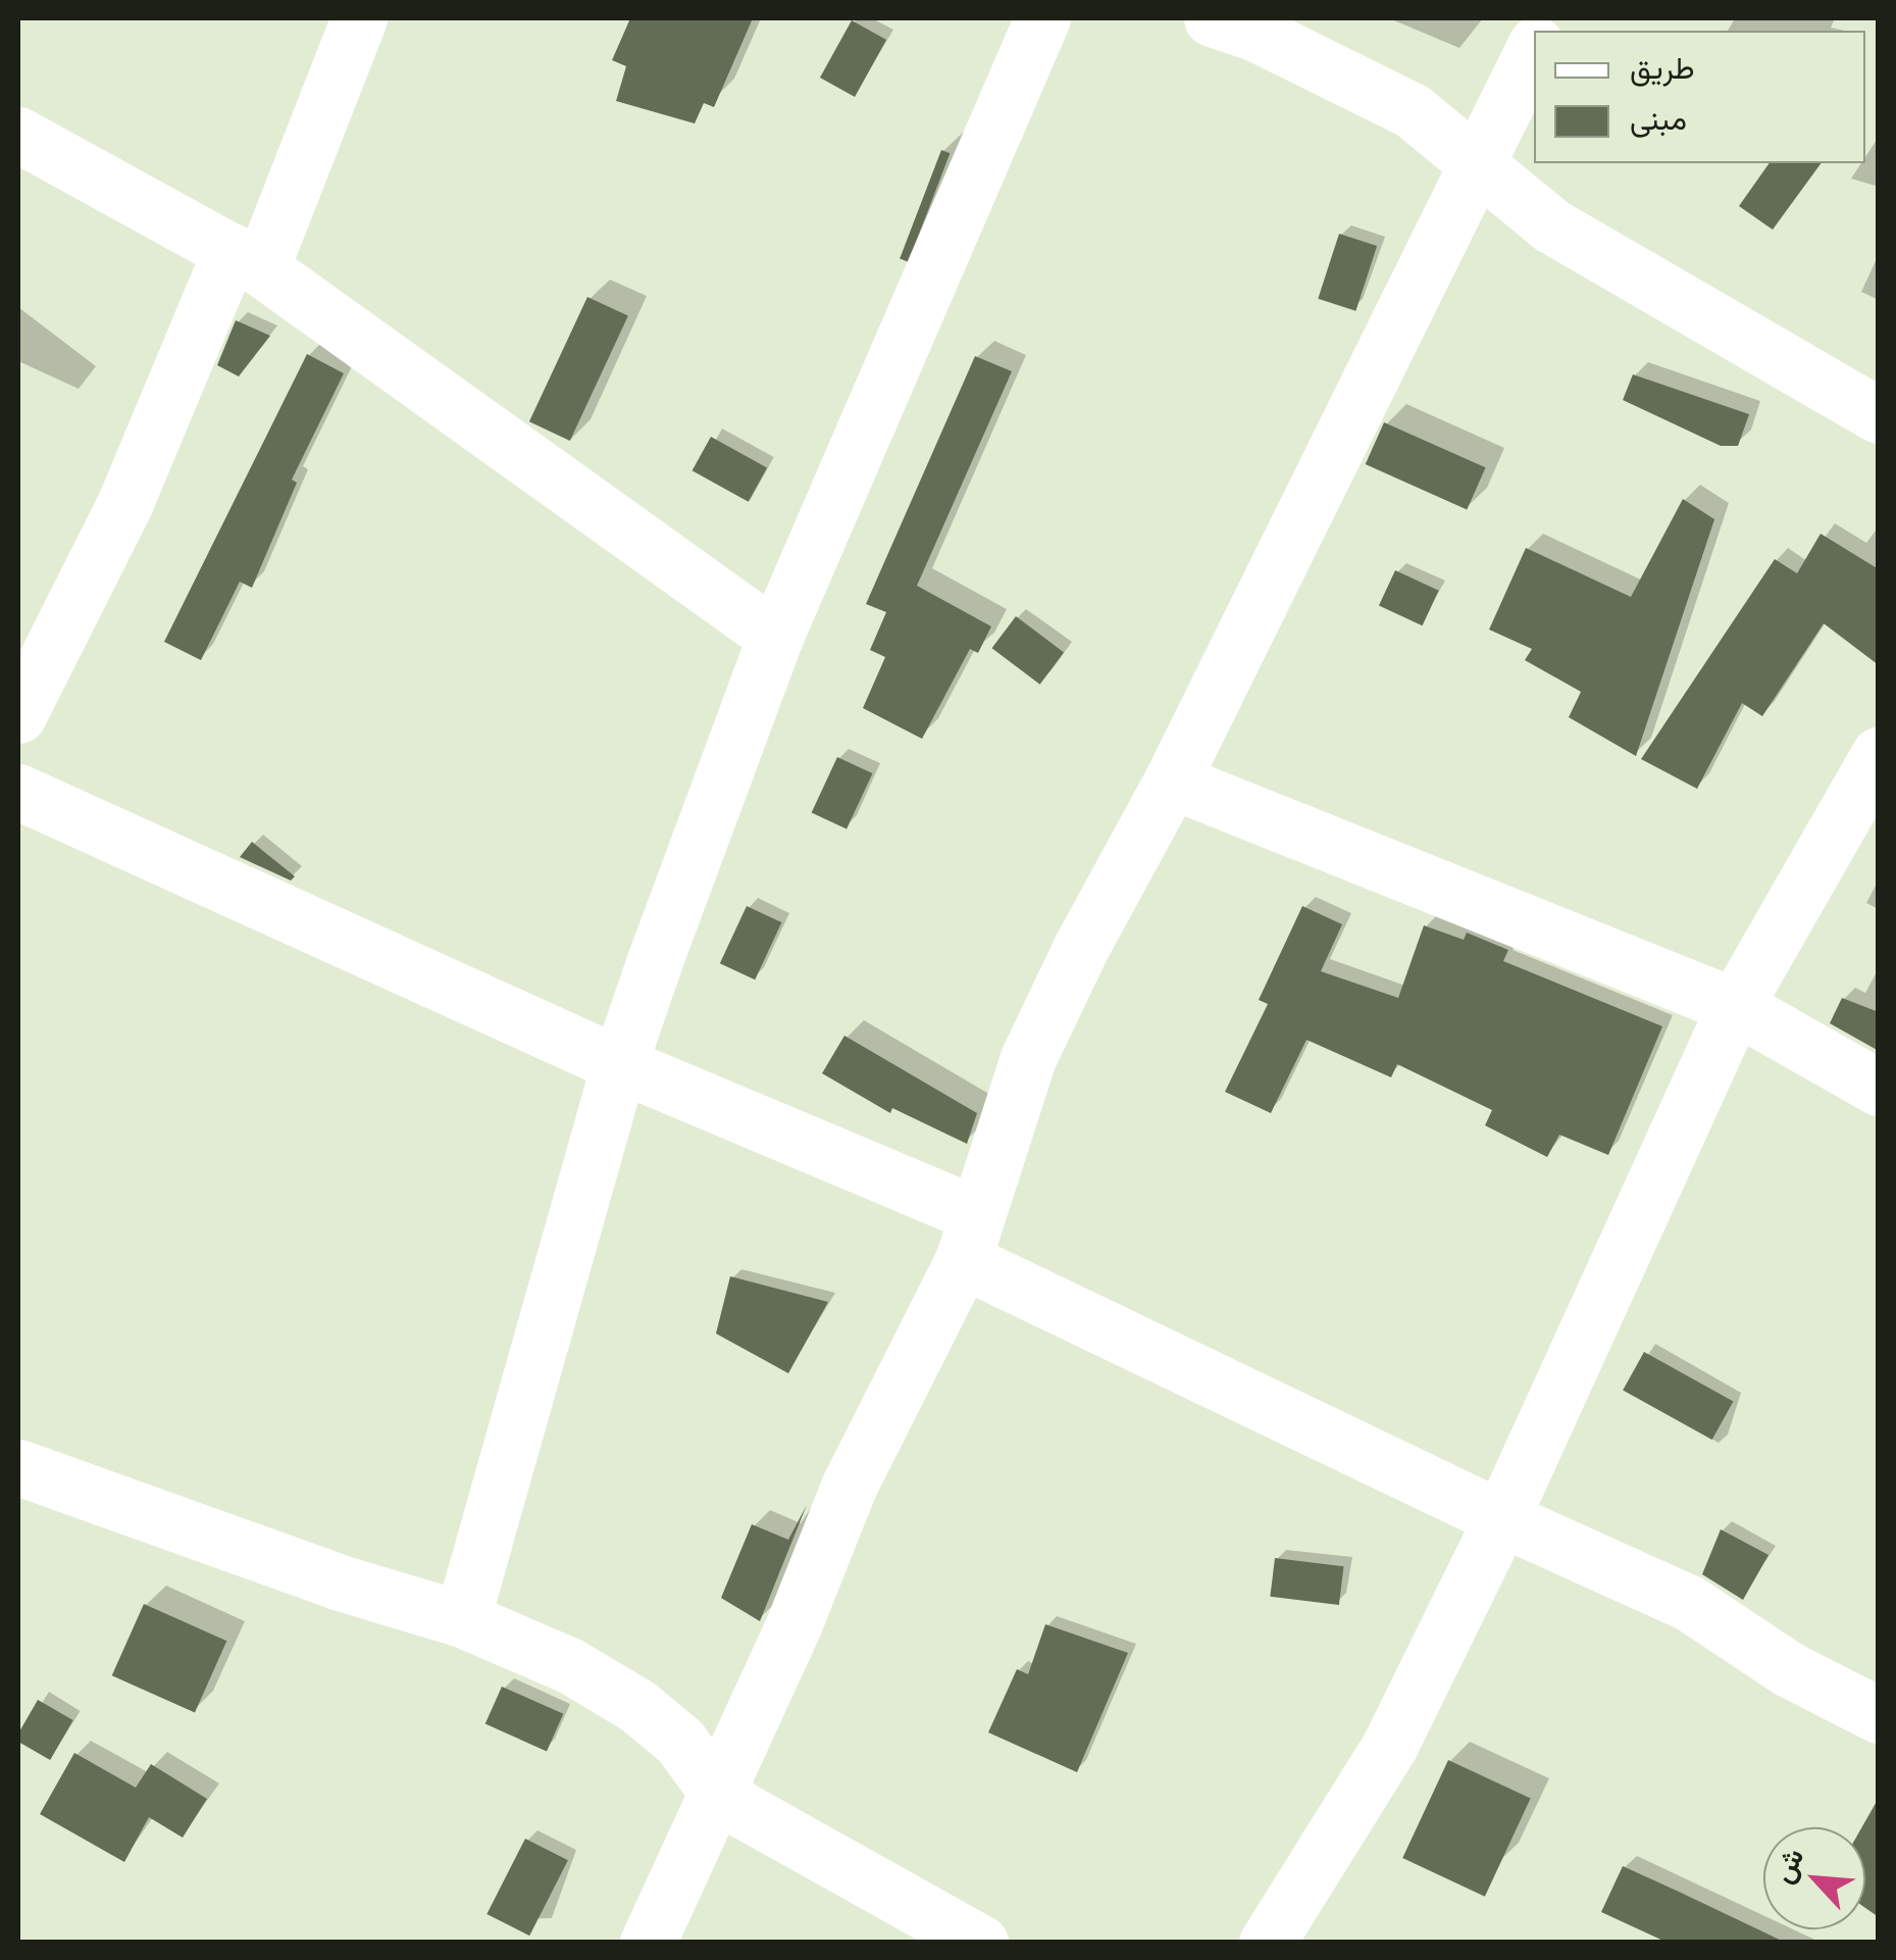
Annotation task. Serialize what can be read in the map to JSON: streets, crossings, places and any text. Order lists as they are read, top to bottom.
{
  "legend": ["طريق", "مبنى"],
  "north": "top left"
}
